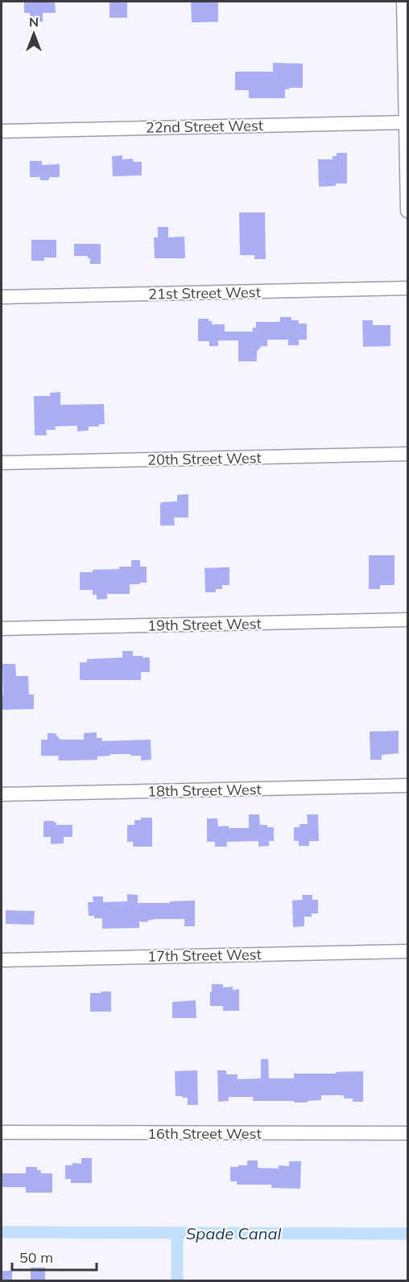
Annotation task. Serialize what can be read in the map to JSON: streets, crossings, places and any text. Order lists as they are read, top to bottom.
{
  "streets": {
    "street": [
      "22nd Street West",
      "21st Street West",
      "20th Street West",
      "19th Street West",
      "18th Street West",
      "17th Street West",
      "16th Street West"
    ]
  },
  "water": ["Spade Canal"],
  "scale_bar": "50 m",
  "north": "top"
}
